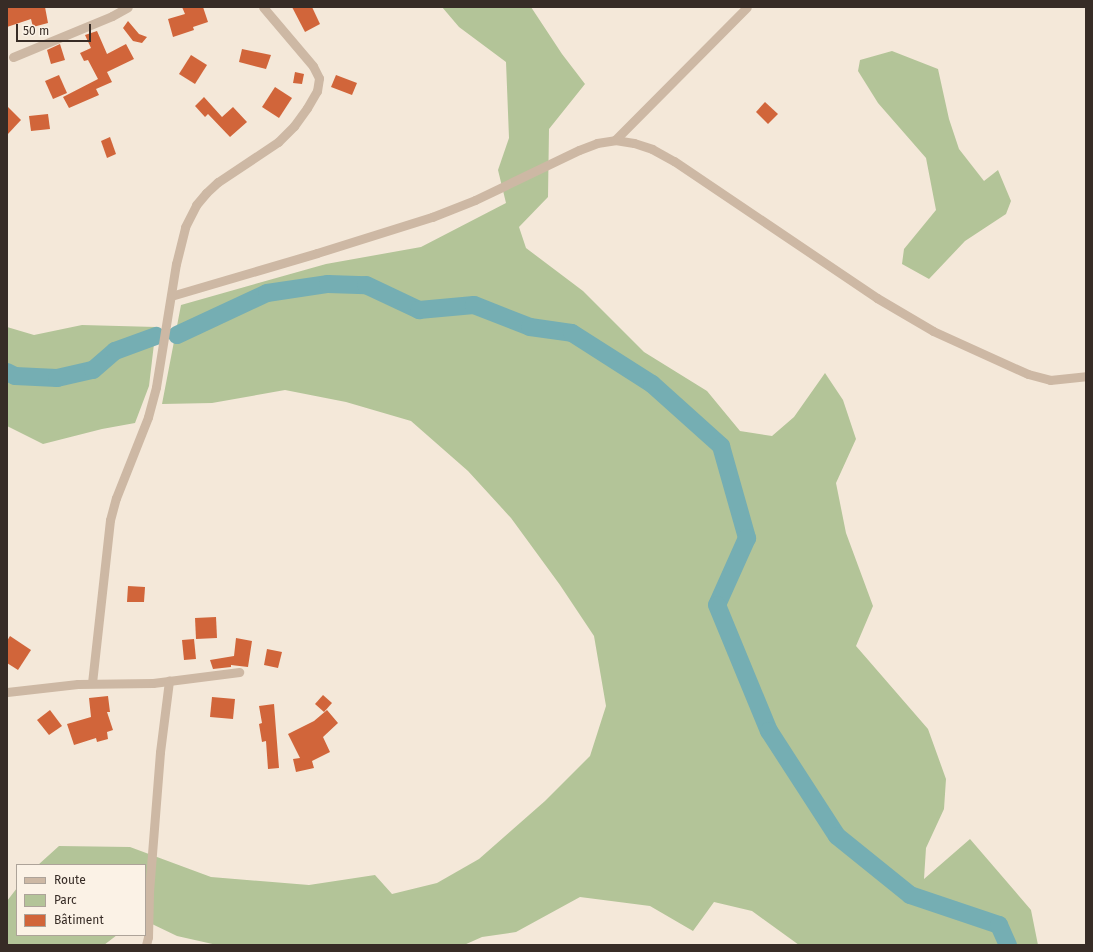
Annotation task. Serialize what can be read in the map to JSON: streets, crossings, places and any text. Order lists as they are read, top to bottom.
{
  "legend": ["Route", "Parc", "Bâtiment"],
  "scale_bar": "50 m"
}
